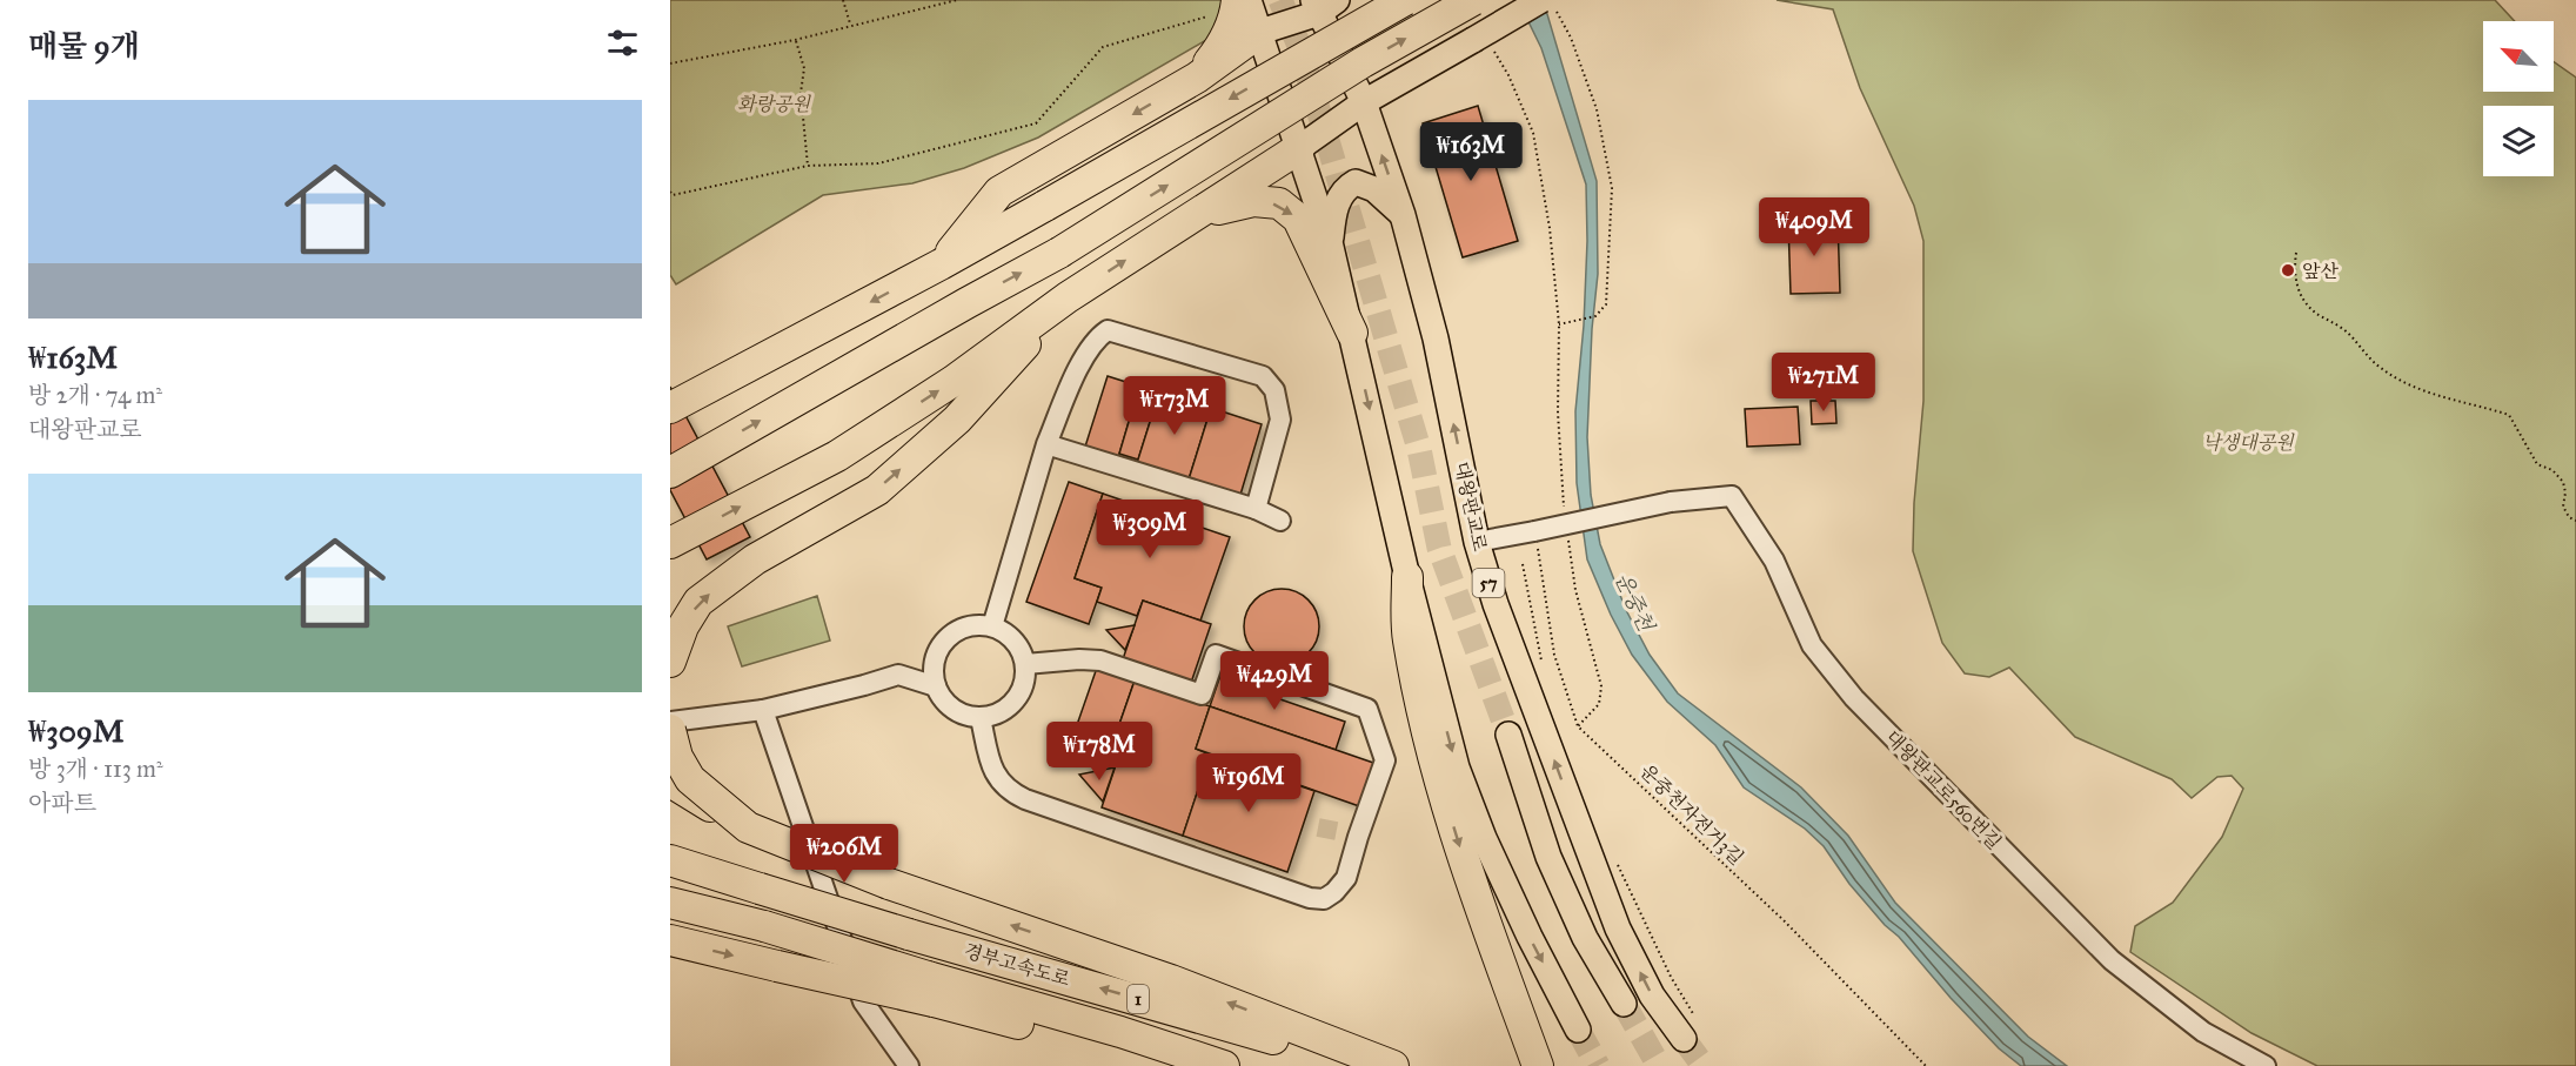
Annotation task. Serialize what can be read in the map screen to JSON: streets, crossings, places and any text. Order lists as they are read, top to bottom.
{
  "streets": {
    "highway": ["경부고속도로", "1"],
    "main road": ["대왕판교로", "57"],
    "street": ["대왕판교로560번길"],
    "path": ["운중천자전거3길"]
  },
  "crossings": [
    ["대왕판교로560번길", "운중천자전거3길"]
  ],
  "water": ["운중천"],
  "parks": ["화랑공원", "낙생대공원"],
  "places": ["앞산"],
  "north": "top left",
  "page": {
    "heading": "매물 9개",
    "list": [
      {
        "name": "₩163M",
        "note": "방 2개 · 74 m² · 대왕판교로"
      },
      {
        "name": "₩309M",
        "note": "방 3개 · 113 m² · 아파트"
      }
    ],
    "price": [
      "₩163M",
      "₩409M",
      "₩271M",
      "₩173M",
      "₩309M",
      "₩429M",
      "₩178M",
      "₩196M",
      "₩206M"
    ]
  }
}
